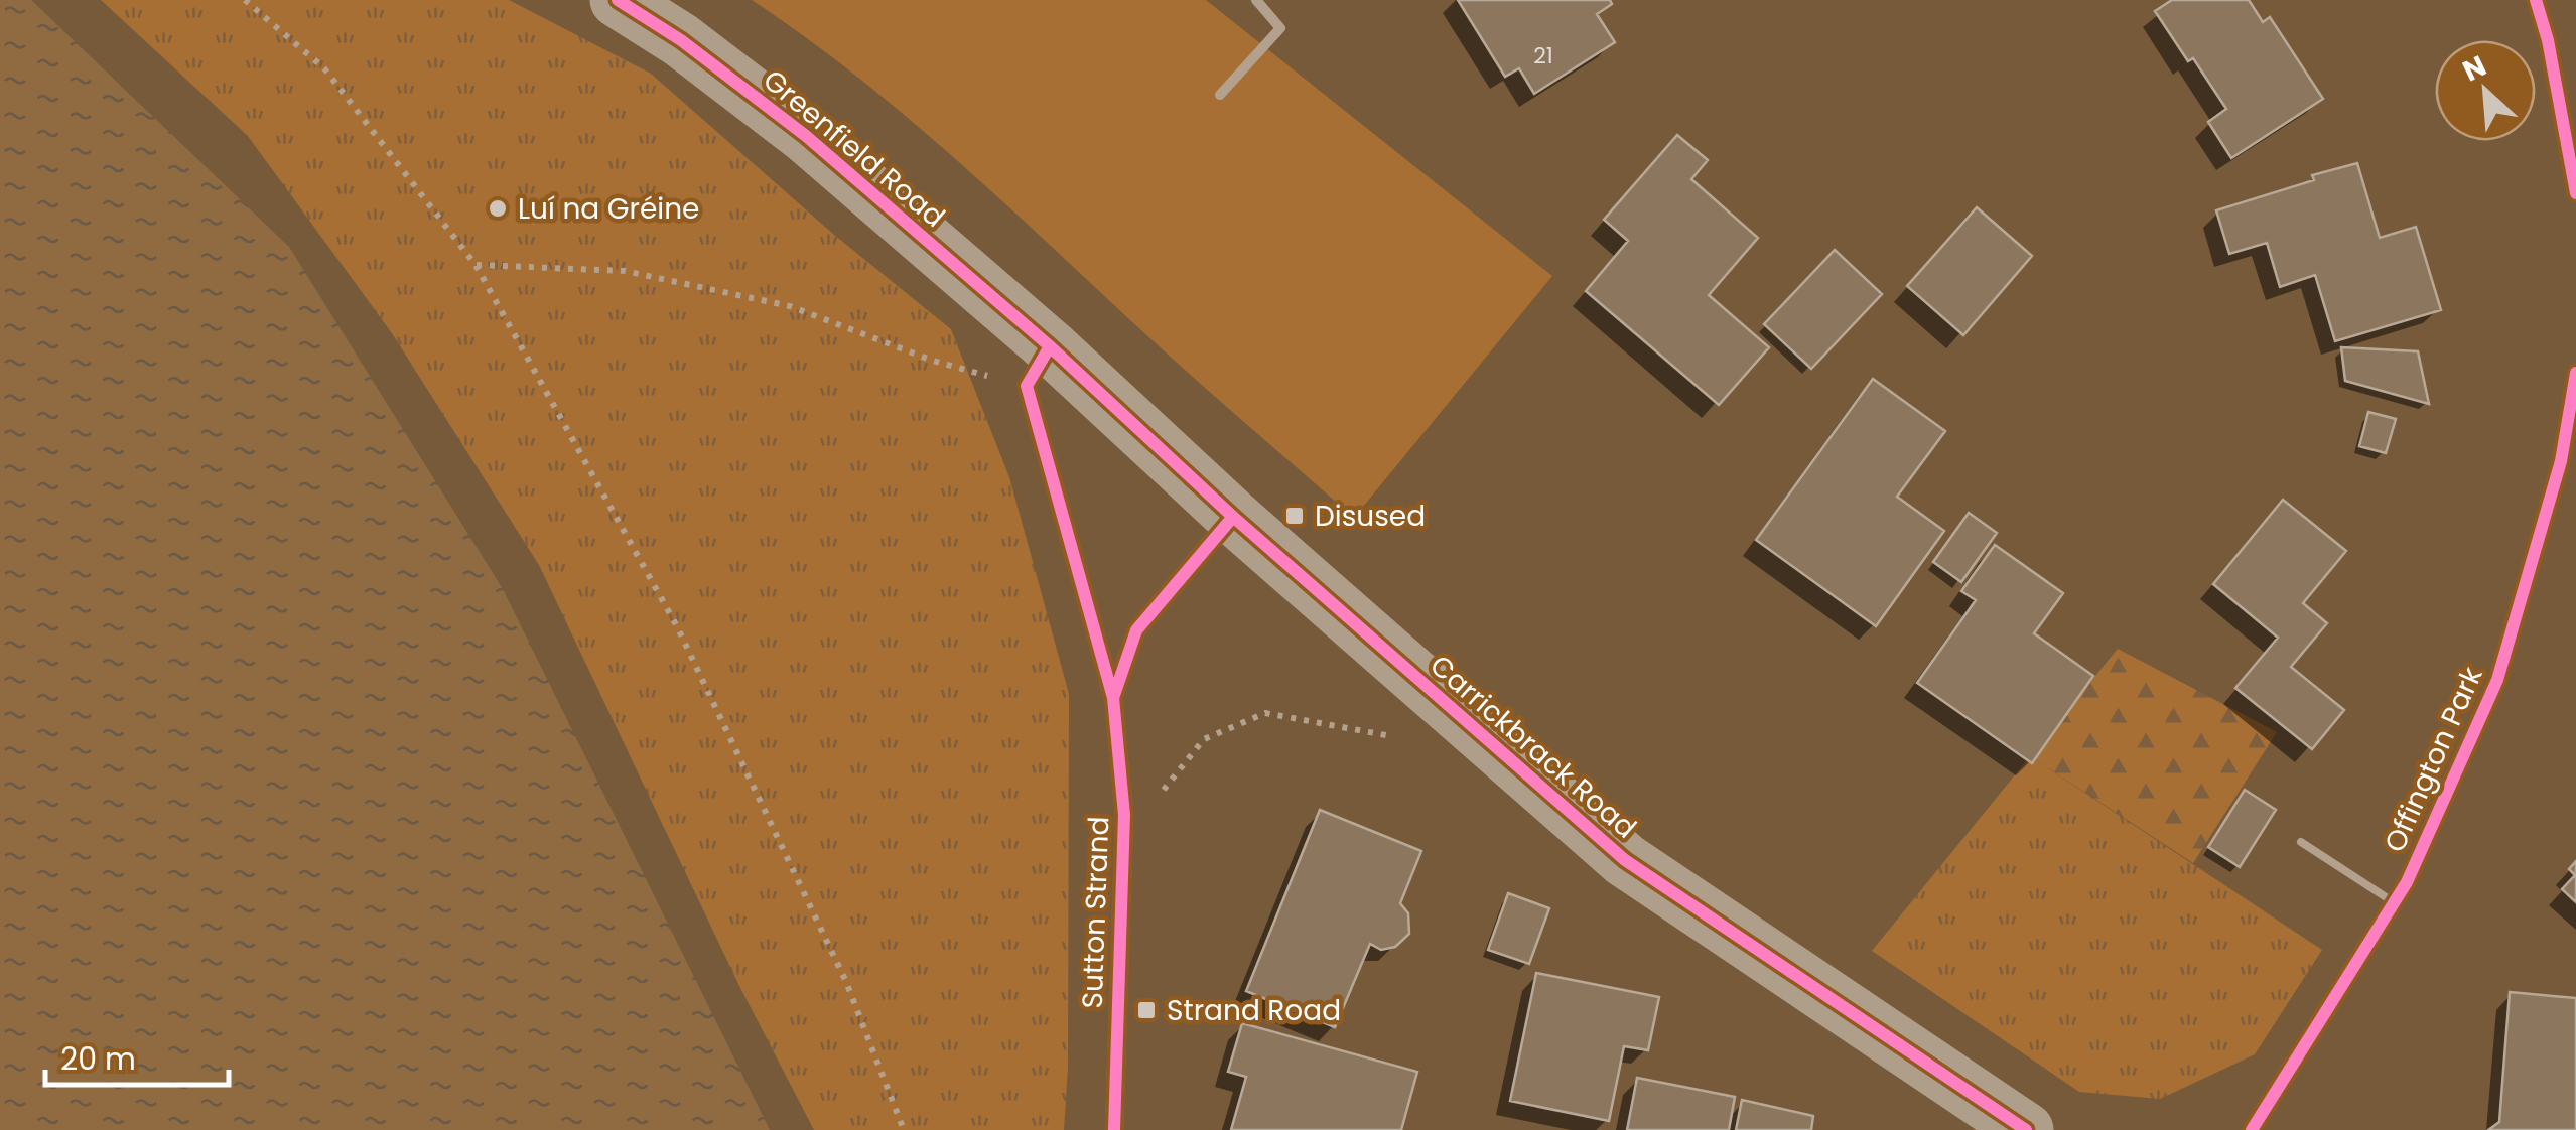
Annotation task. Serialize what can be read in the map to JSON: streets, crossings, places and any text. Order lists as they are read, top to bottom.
{
  "streets": {
    "main road": ["Greenfield Road", "Carrickbrack Road"],
    "street": ["Offington Park", "Sutton Strand"]
  },
  "crossings": [
    ["Greenfield Road", "Carrickbrack Road"],
    ["Greenfield Road", "Sutton Strand"],
    ["Carrickbrack Road", "Sutton Strand"]
  ],
  "places": {
    "other": ["Luí na Gréine"],
    "transit": ["Disused", "Strand Road"]
  },
  "house_numbers": ["21"],
  "scale_bar": "20 m",
  "north": "top left"
}
